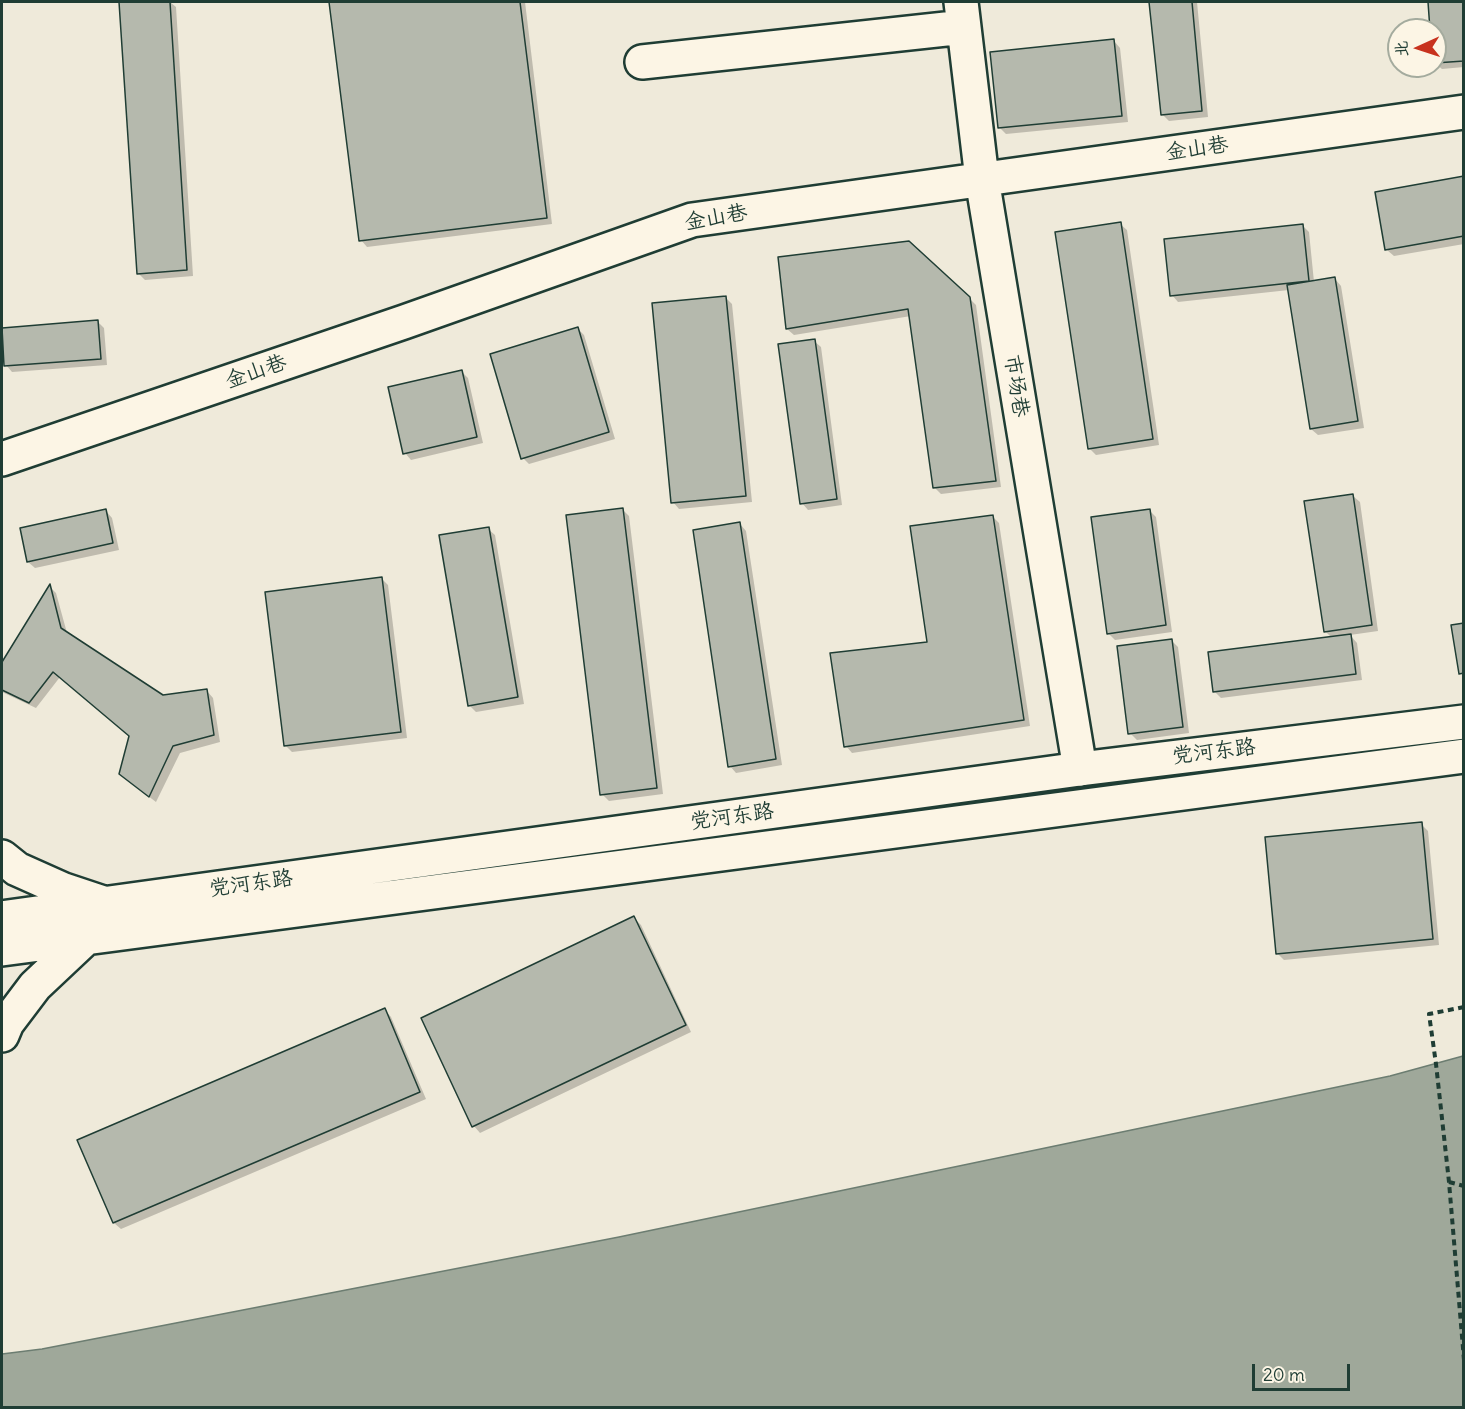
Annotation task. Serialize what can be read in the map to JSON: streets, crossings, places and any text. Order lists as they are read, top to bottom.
{
  "streets": {
    "main road": ["金山巷", "市场巷", "党河东路"]
  },
  "crossings": [
    ["金山巷", "市场巷"],
    ["市场巷", "党河东路"]
  ],
  "scale_bar": "20 m",
  "north": "left"
}
